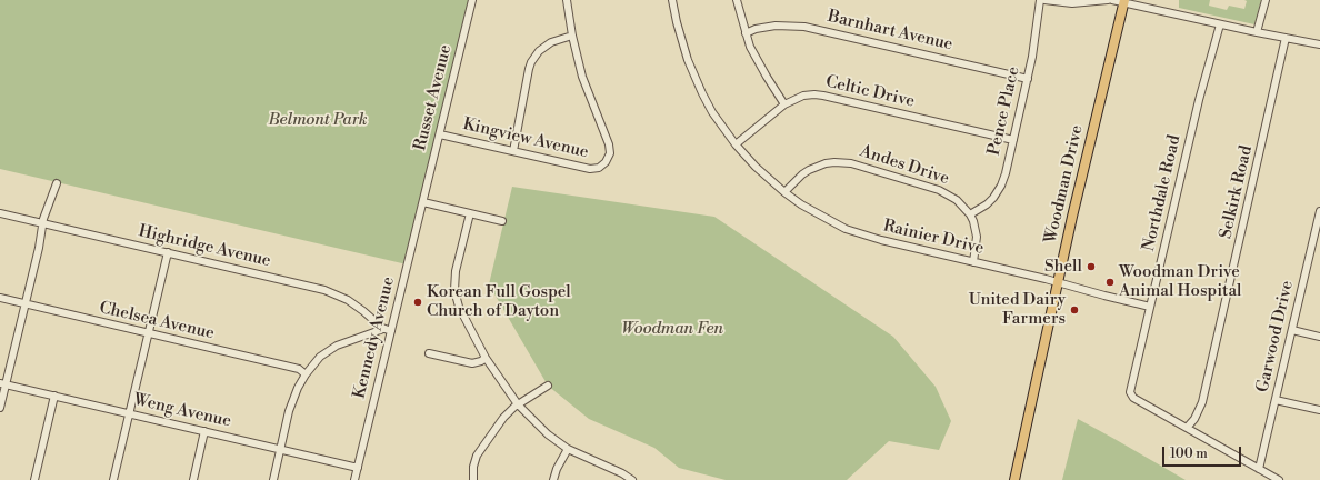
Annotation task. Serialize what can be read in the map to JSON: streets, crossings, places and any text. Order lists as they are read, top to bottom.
{
  "streets": {
    "main road": ["Woodman Drive"],
    "street": [
      "Barnhart Avenue",
      "Celtic Drive",
      "Russet Avenue",
      "Pence Place",
      "Kingview Avenue",
      "Andes Drive",
      "Selkirk Road",
      "Northdale Road",
      "Rainier Drive",
      "Highridge Avenue",
      "Chelsea Avenue",
      "Garwood Drive",
      "Kennedy Avenue",
      "Weng Avenue"
    ]
  },
  "crossings": [
    ["Barnhart Avenue", "Pence Place"],
    ["Celtic Drive", "Pence Place"],
    ["Celtic Drive", "Rainier Drive"],
    ["Russet Avenue", "Kingview Avenue"],
    ["Russet Avenue", "Kennedy Avenue"],
    ["Pence Place", "Andes Drive"],
    ["Andes Drive", "Rainier Drive"],
    ["Woodman Drive", "Rainier Drive"],
    ["Selkirk Road", "Northdale Road"],
    ["Northdale Road", "Rainier Drive"],
    ["Highridge Avenue", "Kennedy Avenue"],
    ["Kennedy Avenue", "Weng Avenue"]
  ],
  "parks": ["Belmont Park", "Woodman Fen"],
  "places": [
    "Shell",
    "Woodman Drive Animal Hospital",
    "Korean Full Gospel Church of Dayton",
    "United Dairy Farmers"
  ],
  "scale_bar": "100 m"
}
